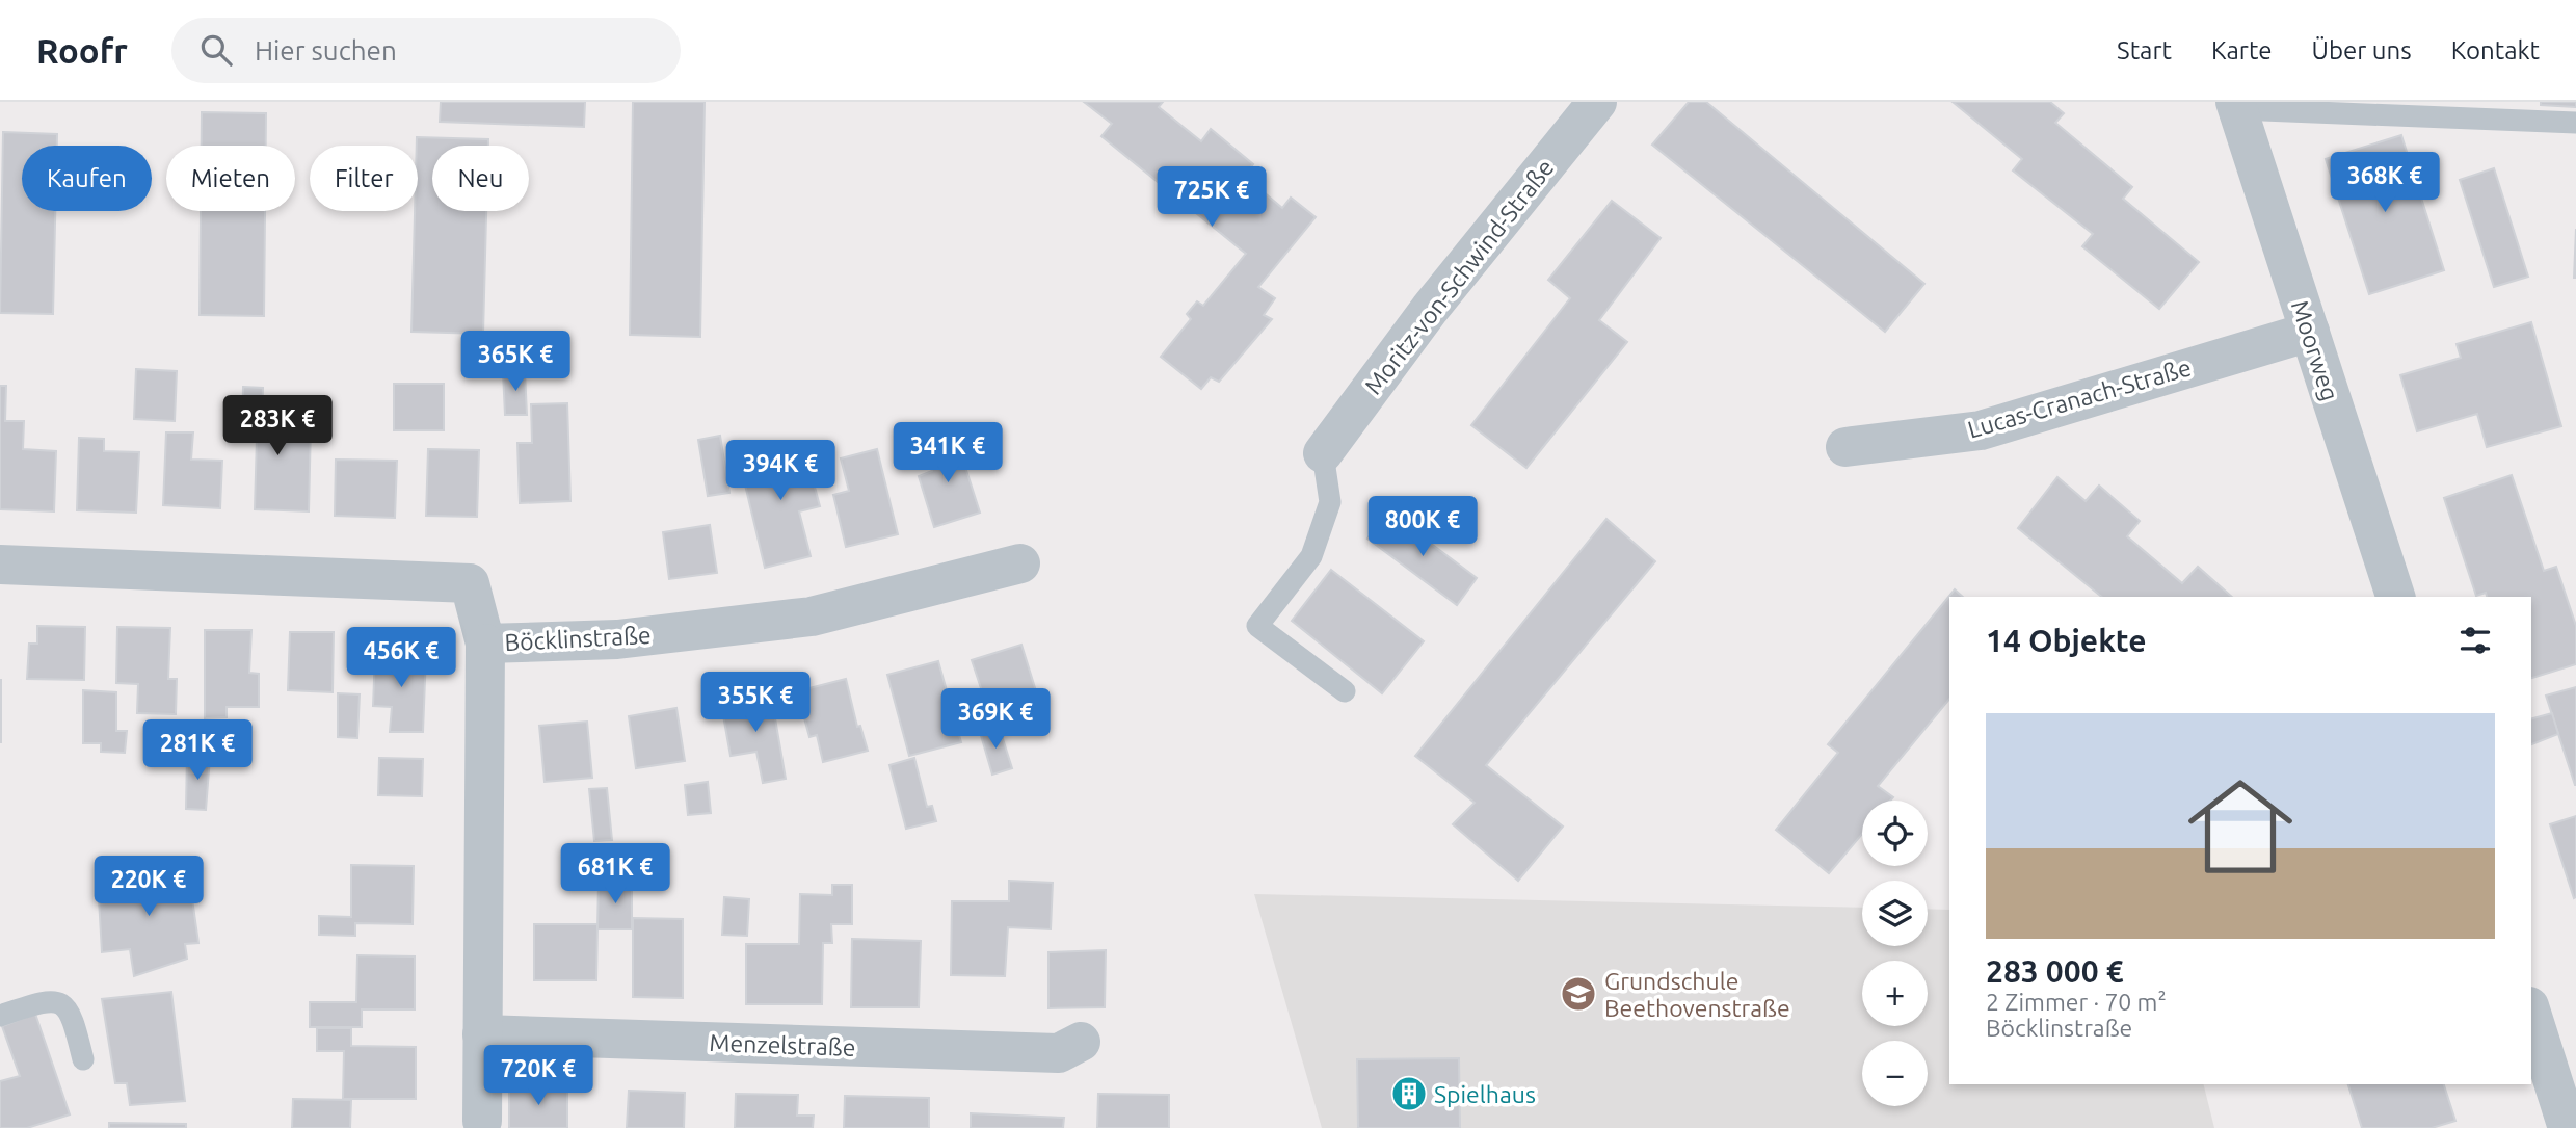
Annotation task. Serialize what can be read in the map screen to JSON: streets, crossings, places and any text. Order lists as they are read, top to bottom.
{
  "streets": {
    "street": [
      "Moritz-von-Schwind-Straße",
      "Moorweg",
      "Lucas-Cranach-Straße",
      "Böcklinstraße",
      "Menzelstraße"
    ]
  },
  "crossings": [
    ["Moorweg", "Lucas-Cranach-Straße"]
  ],
  "places": {
    "school or university": ["Grundschule Beethovenstraße"],
    "building": ["Spielhaus"]
  },
  "page": {
    "header": "Roofr",
    "search": "Hier suchen",
    "nav": [
      "Start",
      "Karte",
      "Über uns",
      "Kontakt"
    ],
    "chip": [
      "Kaufen",
      "Mieten",
      "Filter",
      "Neu"
    ],
    "price": [
      "368K €",
      "725K €",
      "365K €",
      "283K €",
      "341K €",
      "394K €",
      "800K €",
      "456K €",
      "355K €",
      "369K €",
      "281K €",
      "681K €",
      "220K €",
      "720K €"
    ],
    "heading": "14 Objekte",
    "list": [
      {
        "name": "283 000 €",
        "note": "2 Zimmer · 70 m² · Böcklinstraße"
      }
    ],
    "map_buttons": ["+", "−"]
  }
}
